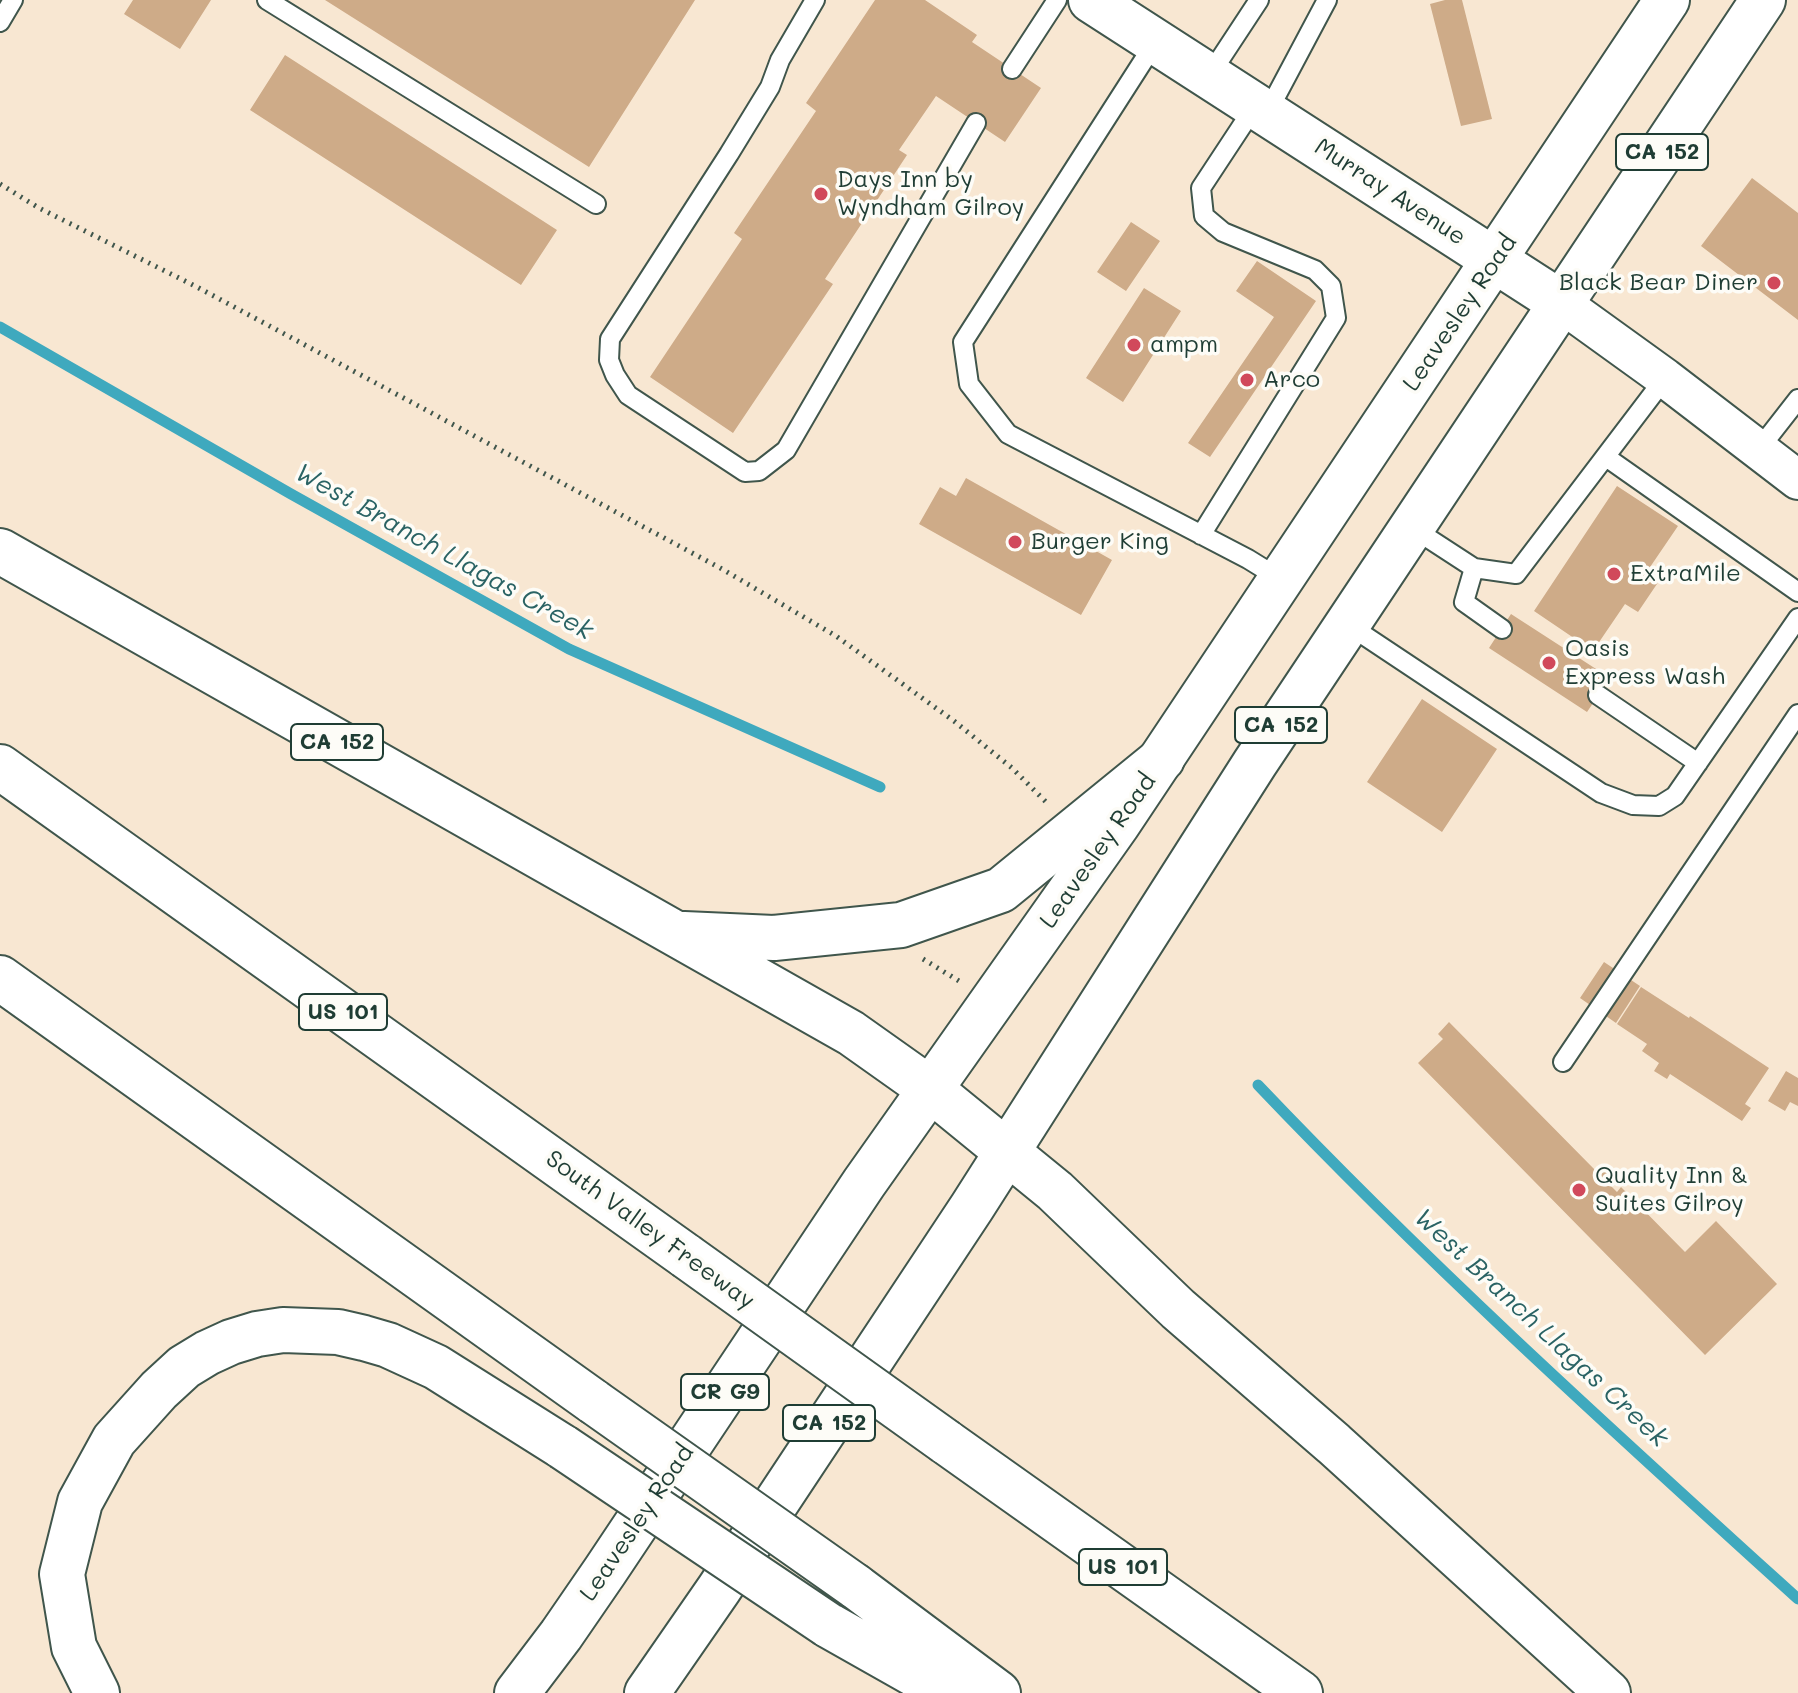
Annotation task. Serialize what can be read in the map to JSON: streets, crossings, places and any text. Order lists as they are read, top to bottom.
{
  "streets": {
    "main road": [
      "CA 152",
      "Murray Avenue",
      "Leavesley Road",
      "US 101",
      "South Valley Freeway",
      "CR G9"
    ]
  },
  "crossings": [
    ["CA 152", "Murray Avenue"],
    ["CA 152", "Leavesley Road"],
    ["Murray Avenue", "Leavesley Road"]
  ],
  "water": ["West Branch Llagas Creek"],
  "places": [
    "Days Inn by Wyndham Gilroy",
    "Black Bear Diner",
    "ampm",
    "Arco",
    "Burger King",
    "ExtraMile",
    "Oasis Express Wash",
    "Quality Inn & Suites Gilroy"
  ]
}
